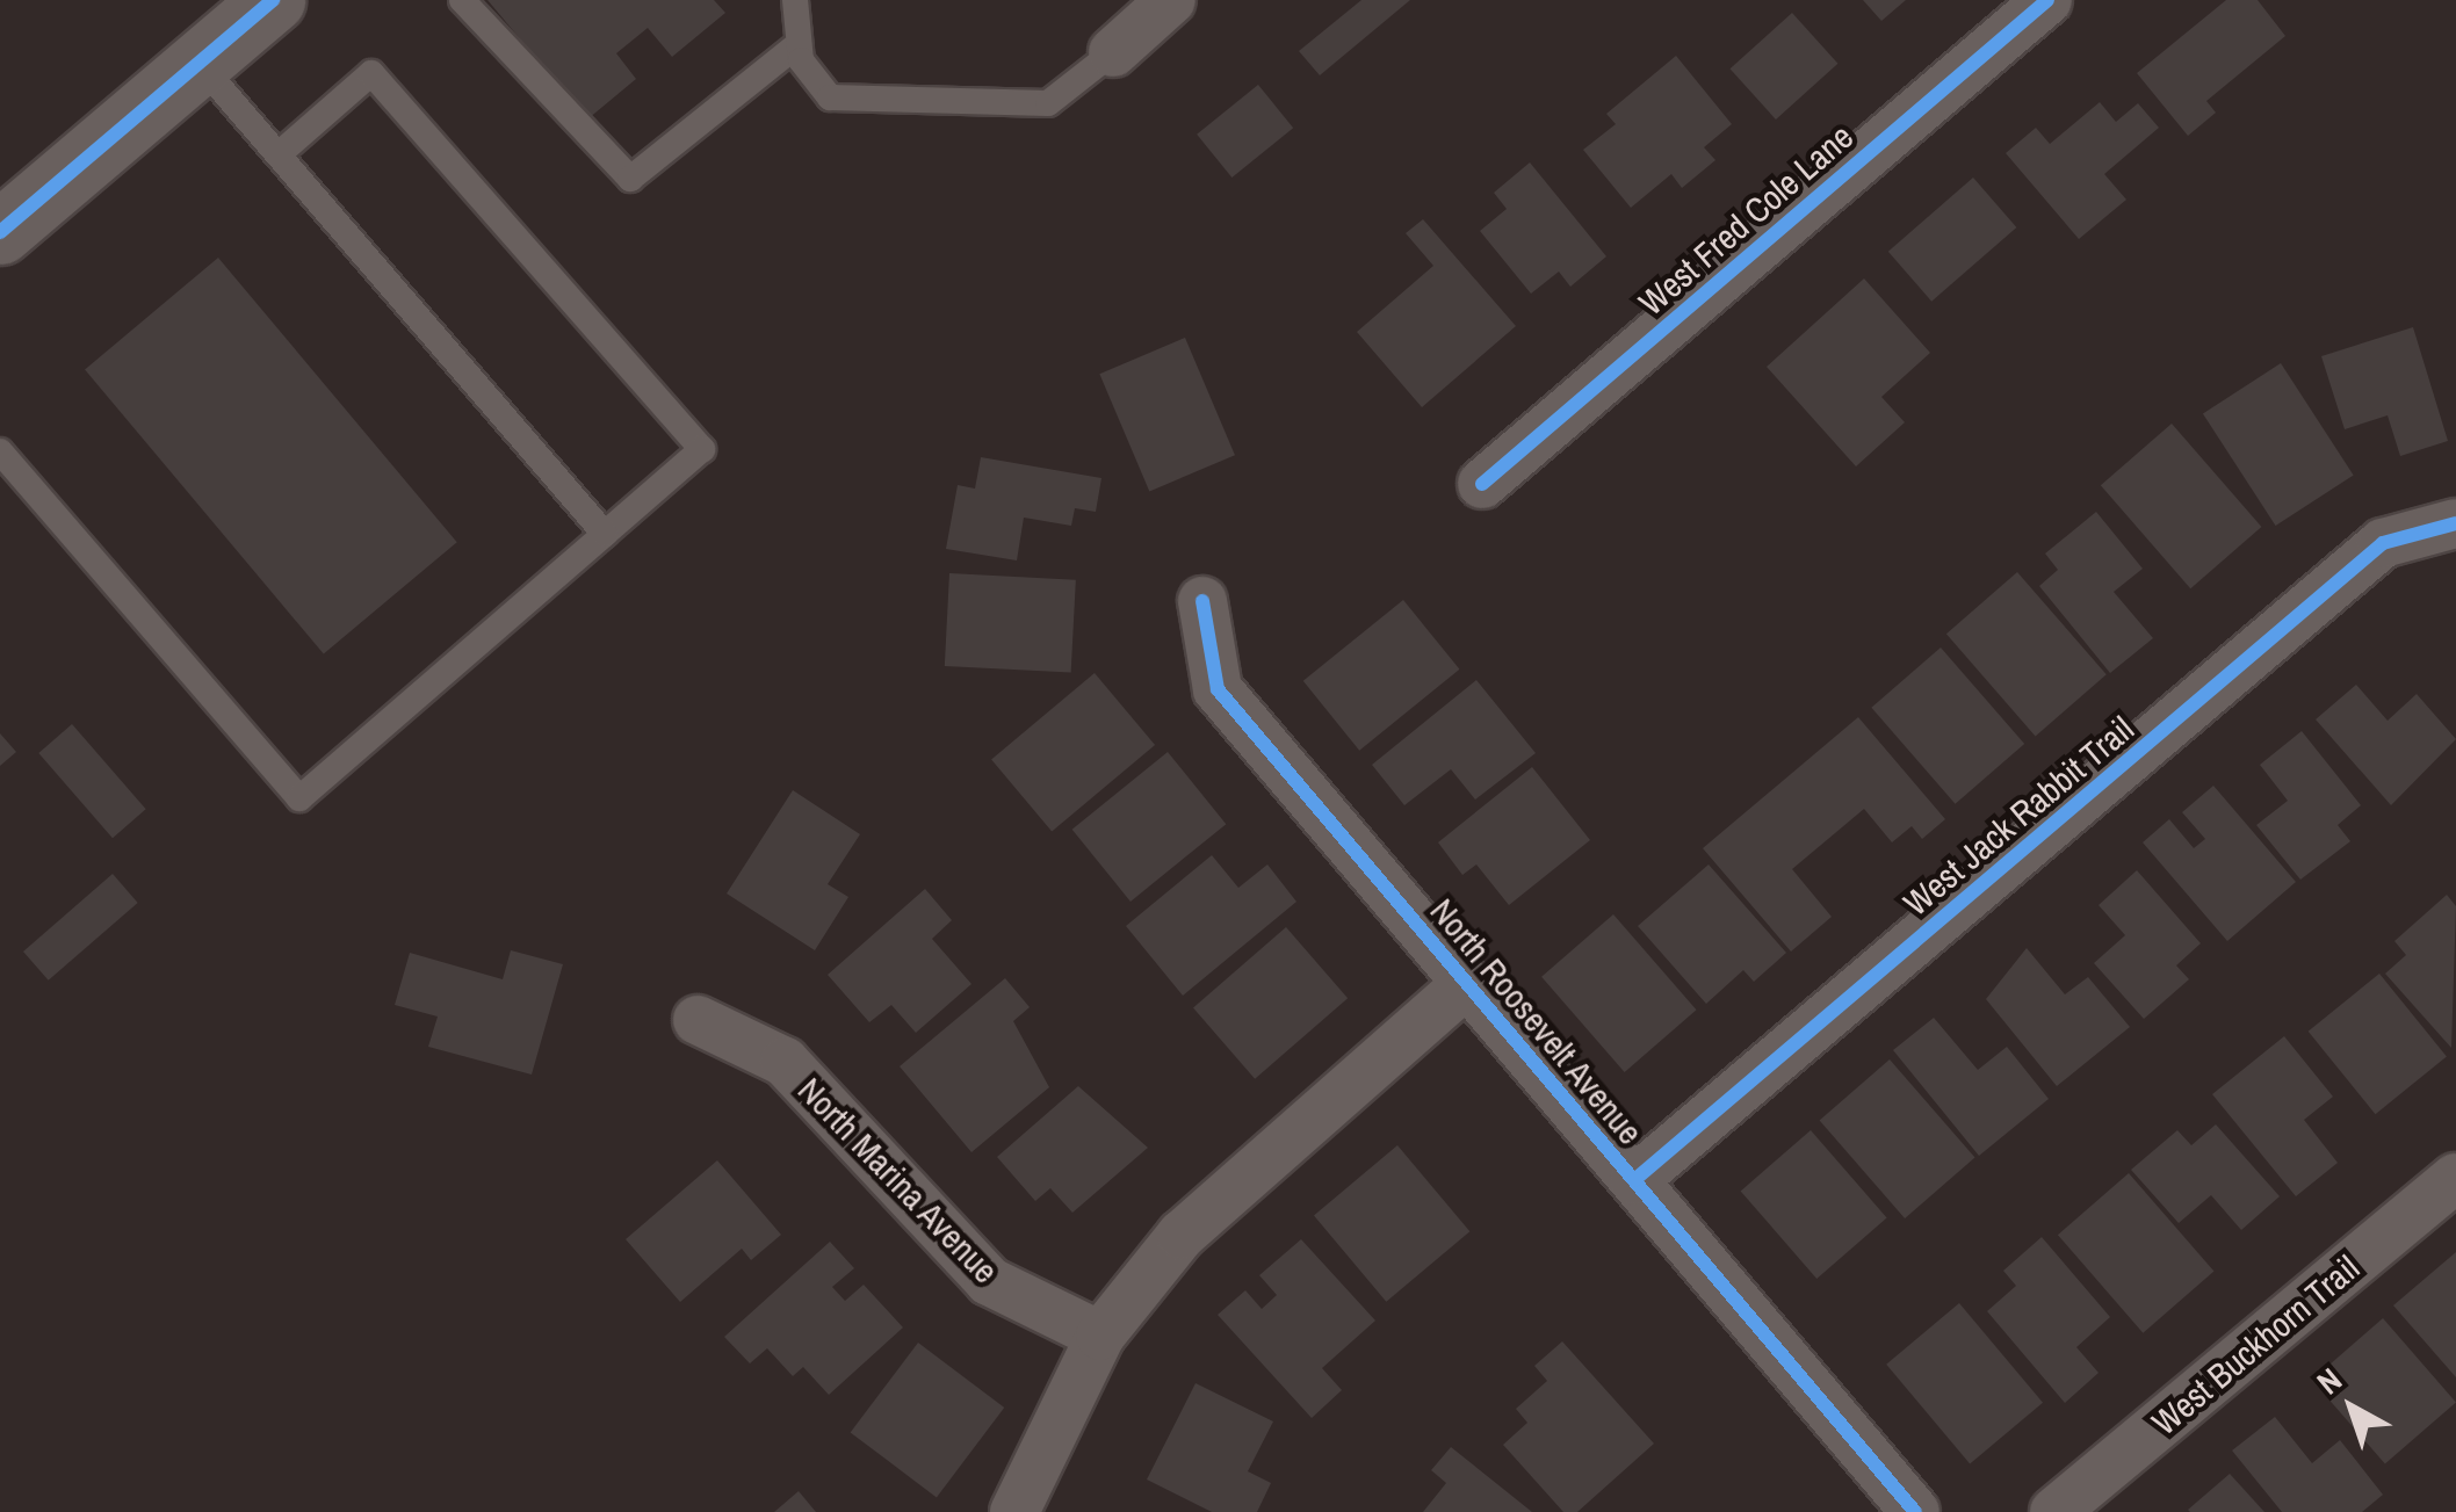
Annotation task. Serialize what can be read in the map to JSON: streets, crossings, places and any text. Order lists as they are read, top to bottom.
{
  "streets": {
    "street": [
      "West Fred Cole Lane",
      "West Jack Rabbit Trail",
      "North Roosevelt Avenue",
      "North Marina Avenue",
      "West Buckhorn Trail"
    ]
  },
  "crossings": [
    ["West Jack Rabbit Trail", "North Roosevelt Avenue"]
  ],
  "north": "top left"
}
